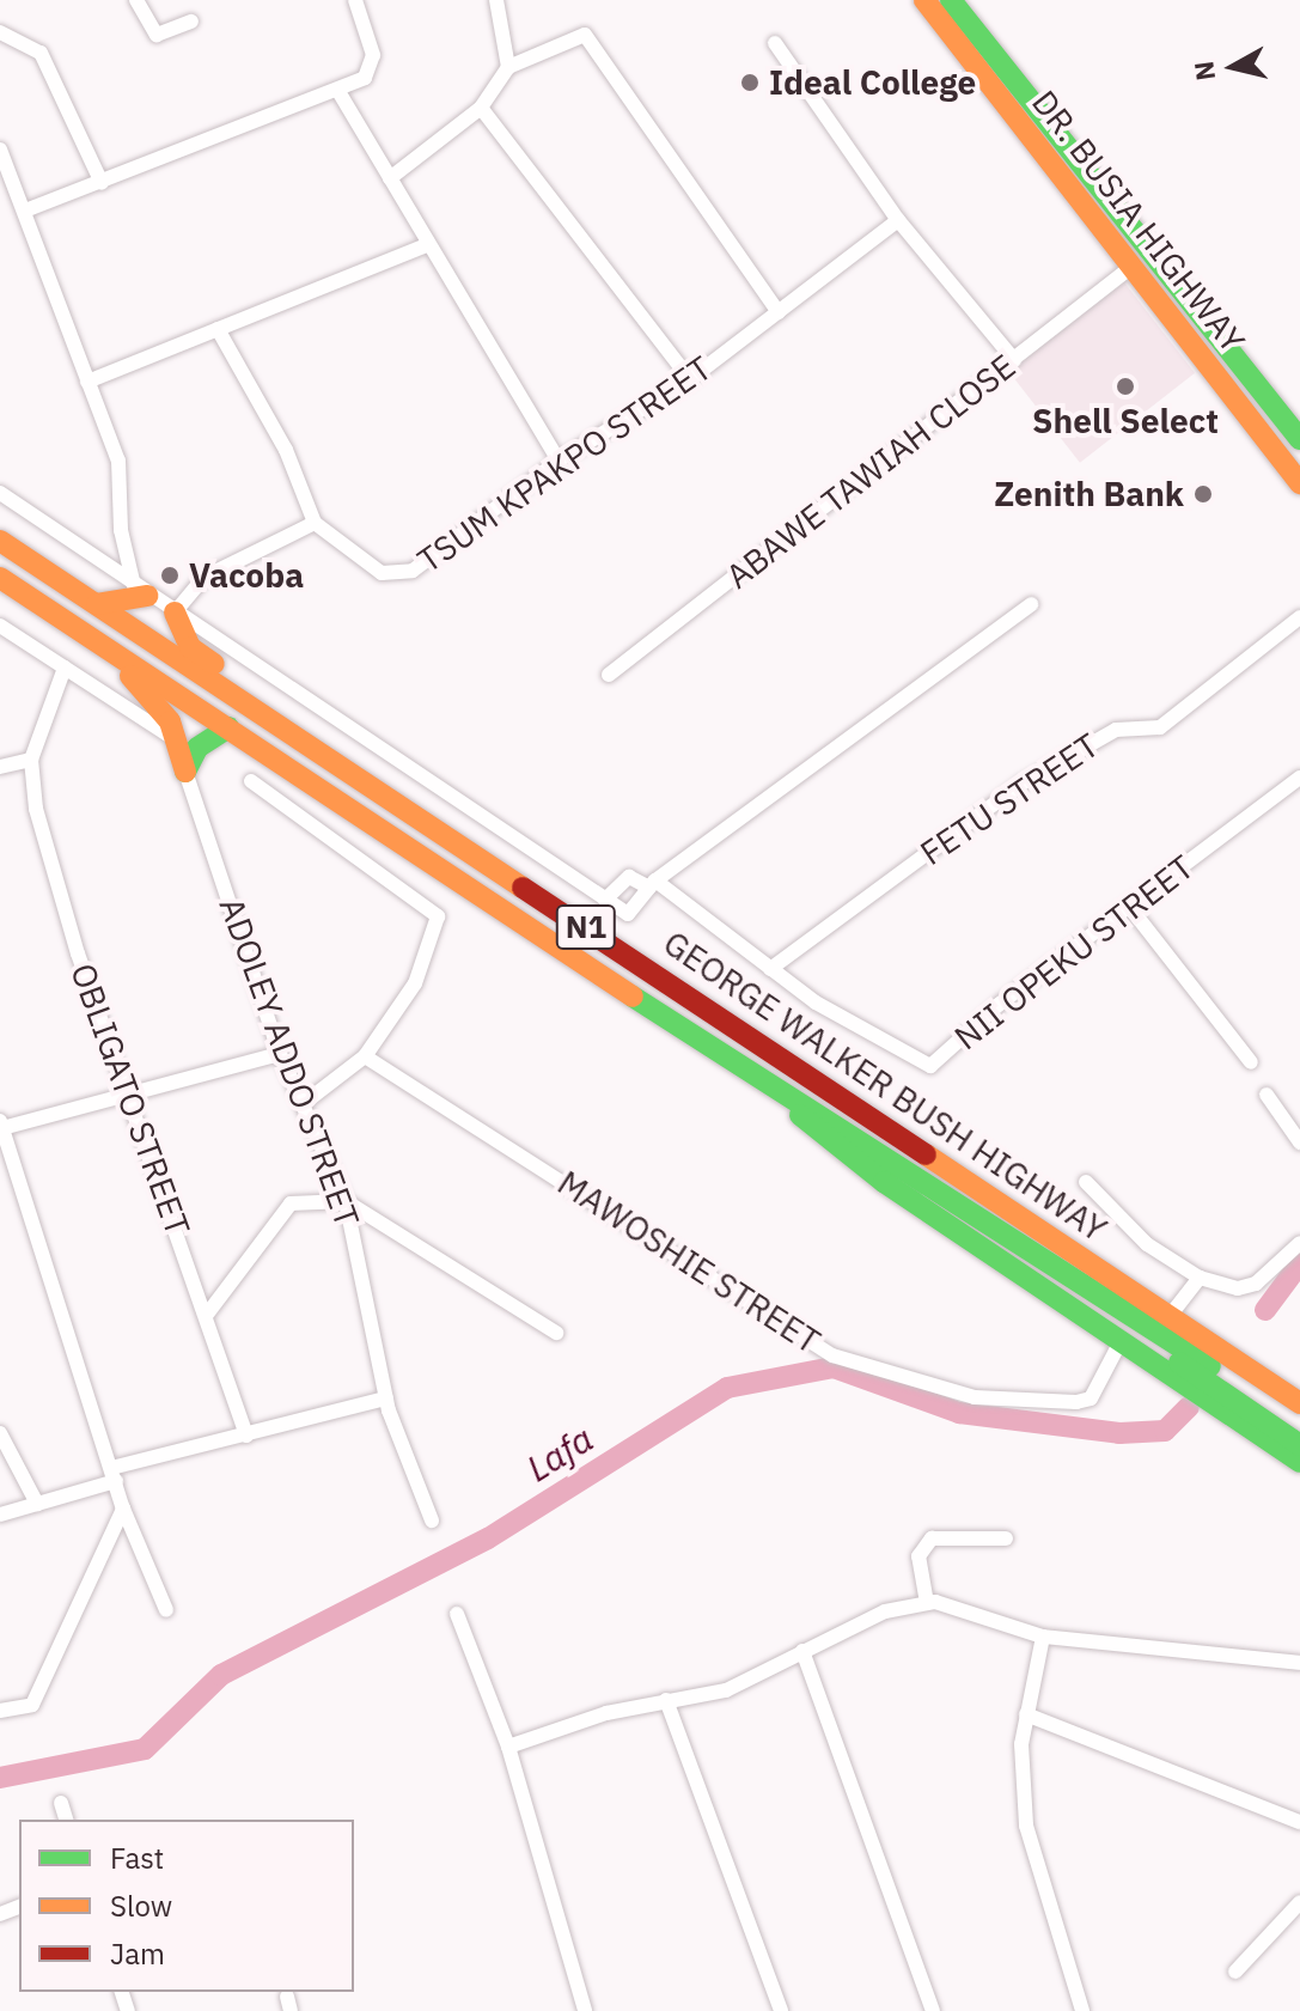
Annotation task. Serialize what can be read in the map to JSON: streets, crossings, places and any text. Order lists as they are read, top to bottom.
{
  "streets": {
    "main road": ["DR. BUSIA HIGHWAY", "N1", "GEORGE WALKER BUSH HIGHWAY"],
    "street": [
      "TSUM KPAKPO STREET",
      "ABAWE TAWIAH CLOSE",
      "FETU STREET",
      "NII OPEKU STREET",
      "ADOLEY ADDO STREET",
      "OBLIGATO STREET",
      "MAWOSHIE STREET"
    ]
  },
  "crossings": [
    ["DR. BUSIA HIGHWAY", "ABAWE TAWIAH CLOSE"],
    ["FETU STREET", "NII OPEKU STREET"],
    ["N1", "GEORGE WALKER BUSH HIGHWAY"],
    ["GEORGE WALKER BUSH HIGHWAY", "MAWOSHIE STREET"]
  ],
  "water": ["Lafa"],
  "places": [
    "Ideal College",
    "Shell Select",
    "Zenith Bank",
    "Vacoba"
  ],
  "legend": ["Fast", "Slow", "Jam"],
  "north": "left"
}
